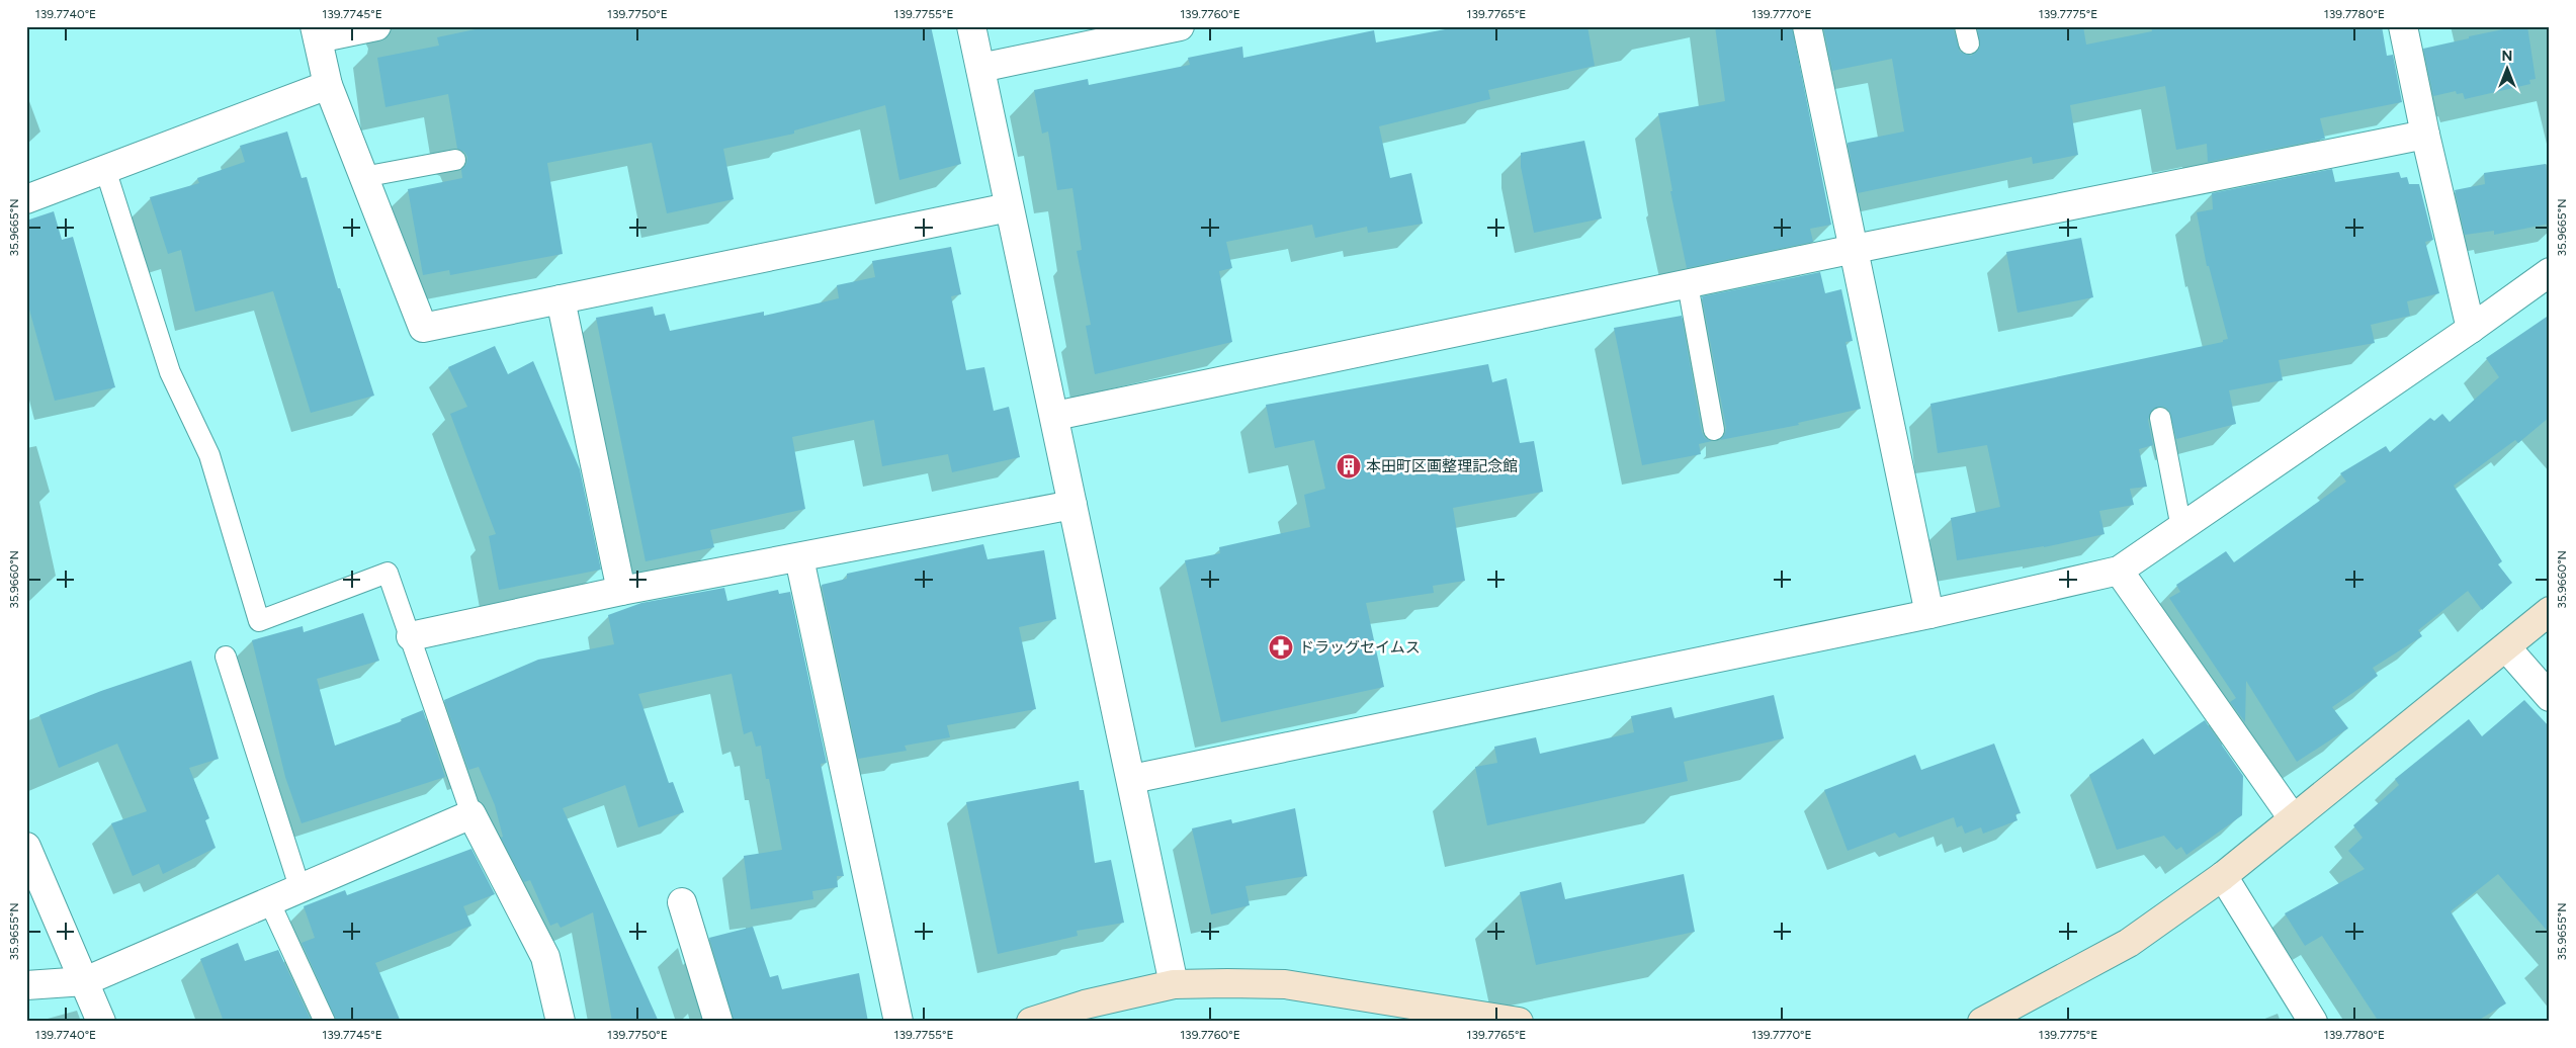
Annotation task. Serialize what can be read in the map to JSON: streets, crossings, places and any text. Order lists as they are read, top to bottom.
{
  "places": {
    "building": ["本田町区画整理記念館"],
    "pharmacy": ["ドラッグセイムス"]
  },
  "north": "top",
  "coordinates": [
    "139.7740°E",
    "139.7745°E",
    "139.7750°E",
    "139.7755°E",
    "139.7760°E",
    "139.7765°E",
    "139.7770°E",
    "139.7775°E",
    "139.7780°E",
    "35.9665°N",
    "35.9660°N",
    "35.9655°N"
  ]
}
